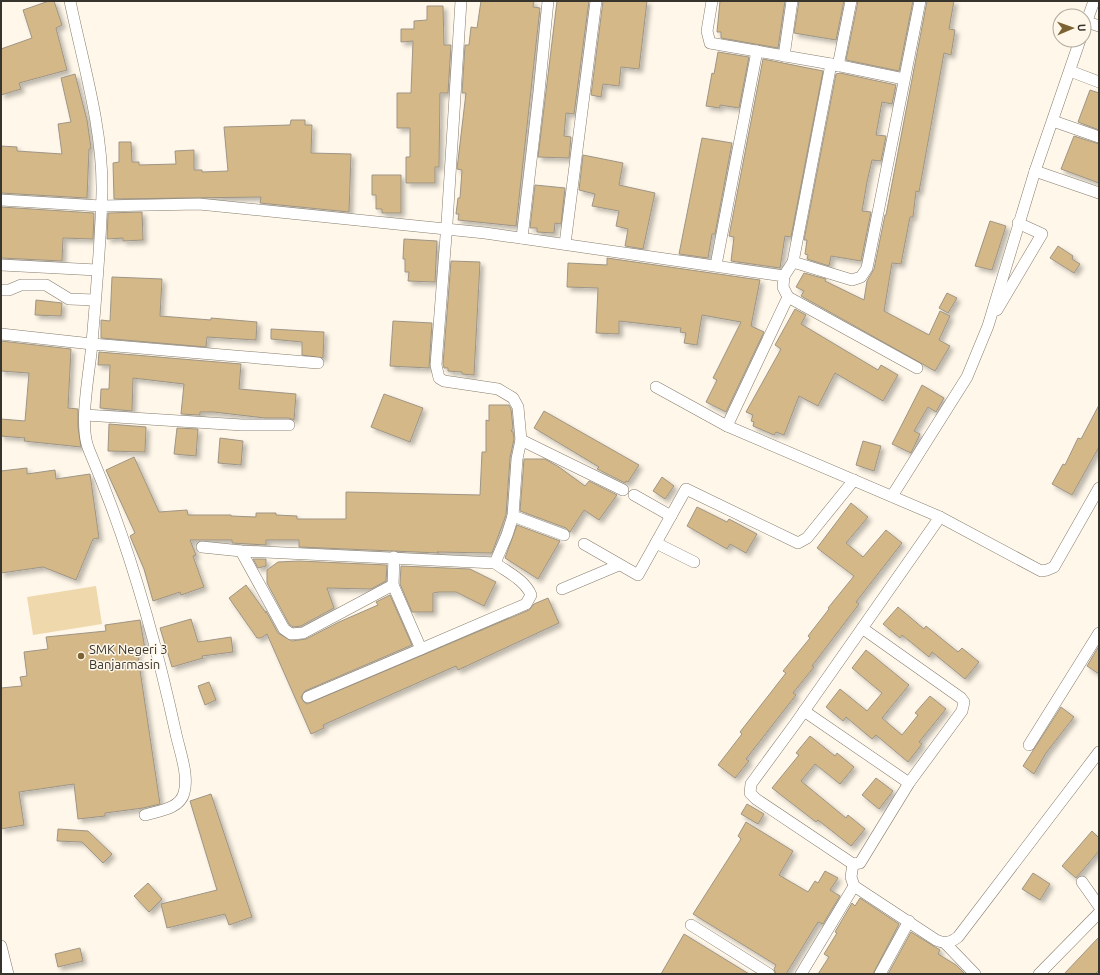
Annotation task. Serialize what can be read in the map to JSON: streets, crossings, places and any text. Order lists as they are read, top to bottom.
{
  "places": ["SMK Negeri 3 Banjarmasin"],
  "north": "right"
}
